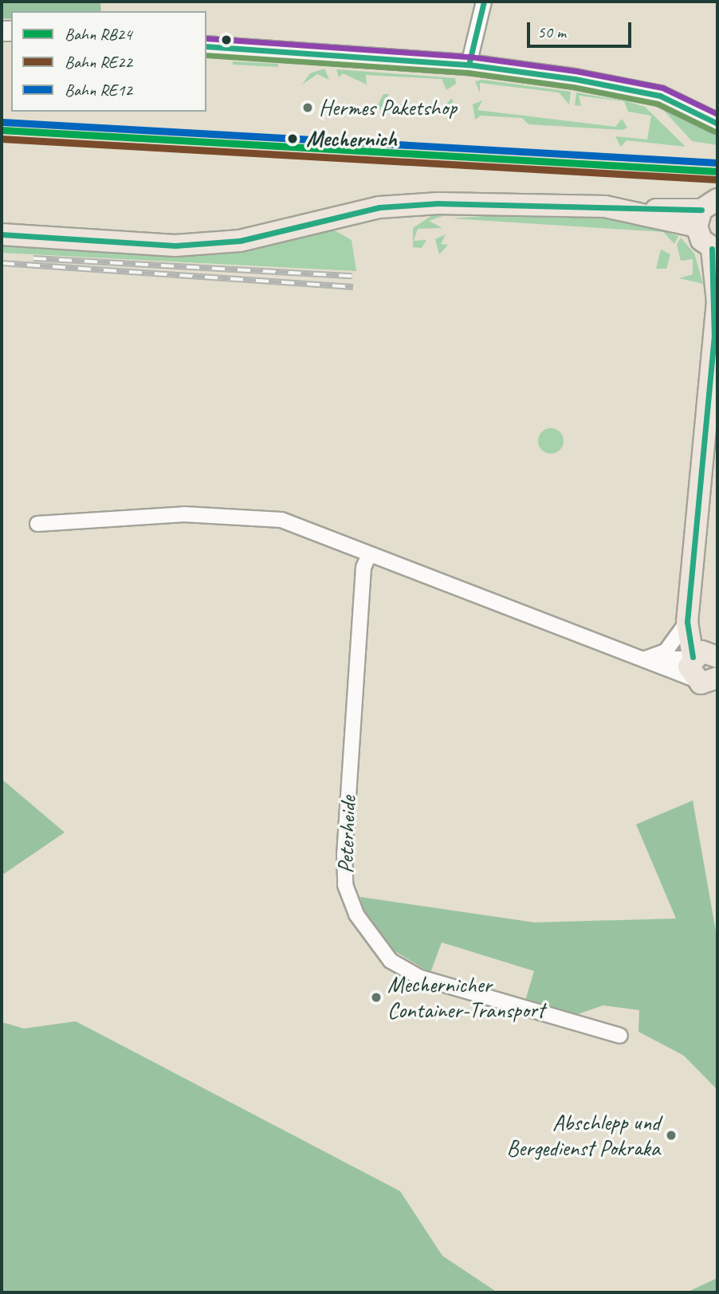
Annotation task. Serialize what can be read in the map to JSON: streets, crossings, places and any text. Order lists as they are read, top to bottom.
{
  "streets": {
    "street": ["Peterheide"]
  },
  "places": [
    "Hermes Paketshop",
    "Mechernich",
    "Mechernicher Container-Transport",
    "Abschlepp und Bergedienst Pokraka"
  ],
  "lines": ["rail line RE12", "rail line RB24", "rail line RE22"],
  "legend": ["Bahn RB24", "Bahn RE22", "Bahn RE12"],
  "scale_bar": "50 m"
}
